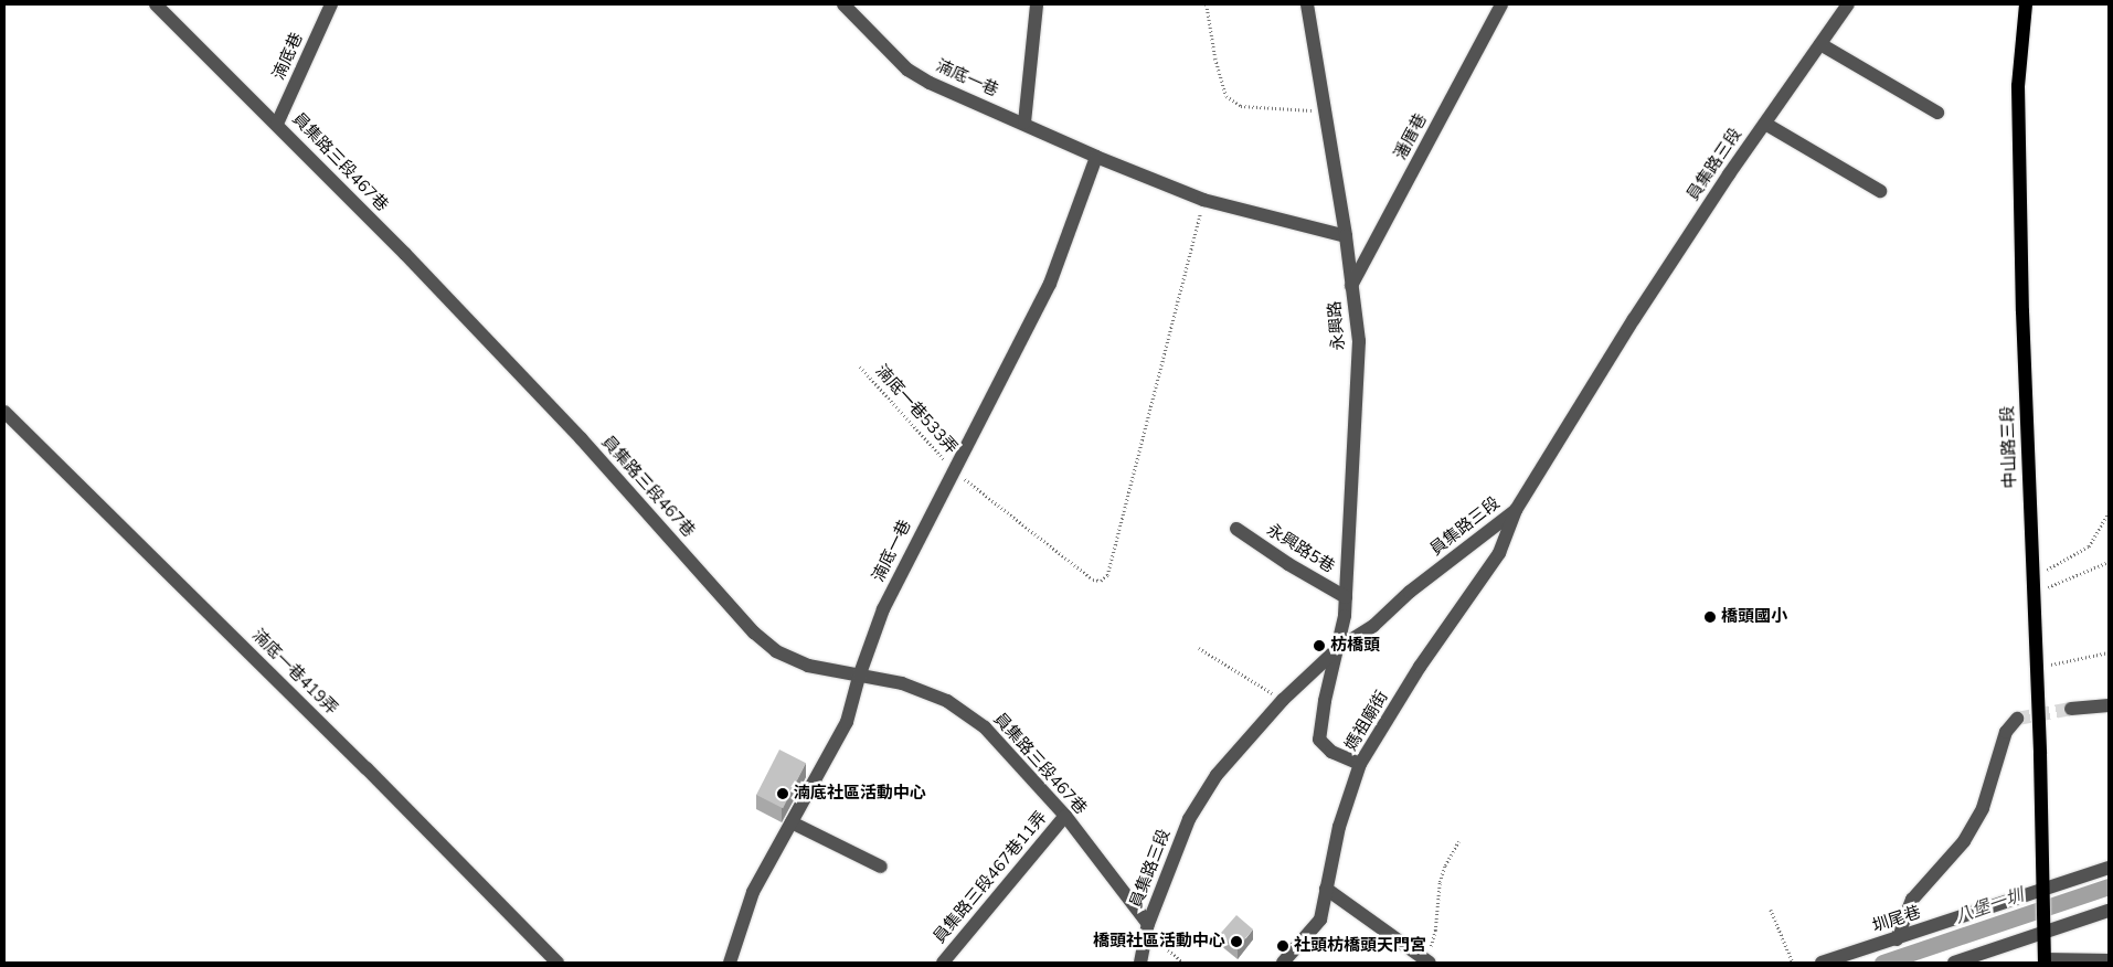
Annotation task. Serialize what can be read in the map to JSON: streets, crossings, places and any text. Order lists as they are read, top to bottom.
{
  "streets": {
    "main road": ["中山路三段"],
    "street": [
      "湳底巷",
      "湳底一巷",
      "潘厝巷",
      "員集路三段467巷",
      "員集路三段",
      "永興路",
      "永興路5巷",
      "湳底一巷419弄",
      "媽祖廟街",
      "員集路三段467巷11弄",
      "圳尾巷"
    ],
    "path": ["湳底一巷533弄"]
  },
  "crossings": [
    ["湳底巷", "員集路三段467巷"],
    ["湳底一巷", "員集路三段467巷"],
    ["湳底一巷", "永興路"],
    ["湳底一巷", "湳底一巷533弄"],
    ["潘厝巷", "永興路"],
    ["員集路三段467巷", "員集路三段"],
    ["員集路三段467巷", "員集路三段467巷11弄"],
    ["員集路三段", "永興路"],
    ["員集路三段", "媽祖廟街"],
    ["永興路", "永興路5巷"],
    ["永興路", "媽祖廟街"],
    ["中山路三段", "圳尾巷"]
  ],
  "water": ["八堡一圳"],
  "places": [
    "橋頭國小",
    "枋橋頭",
    "湳底社區活動中心",
    "橋頭社區活動中心",
    "社頭枋橋頭天門宮"
  ]
}
